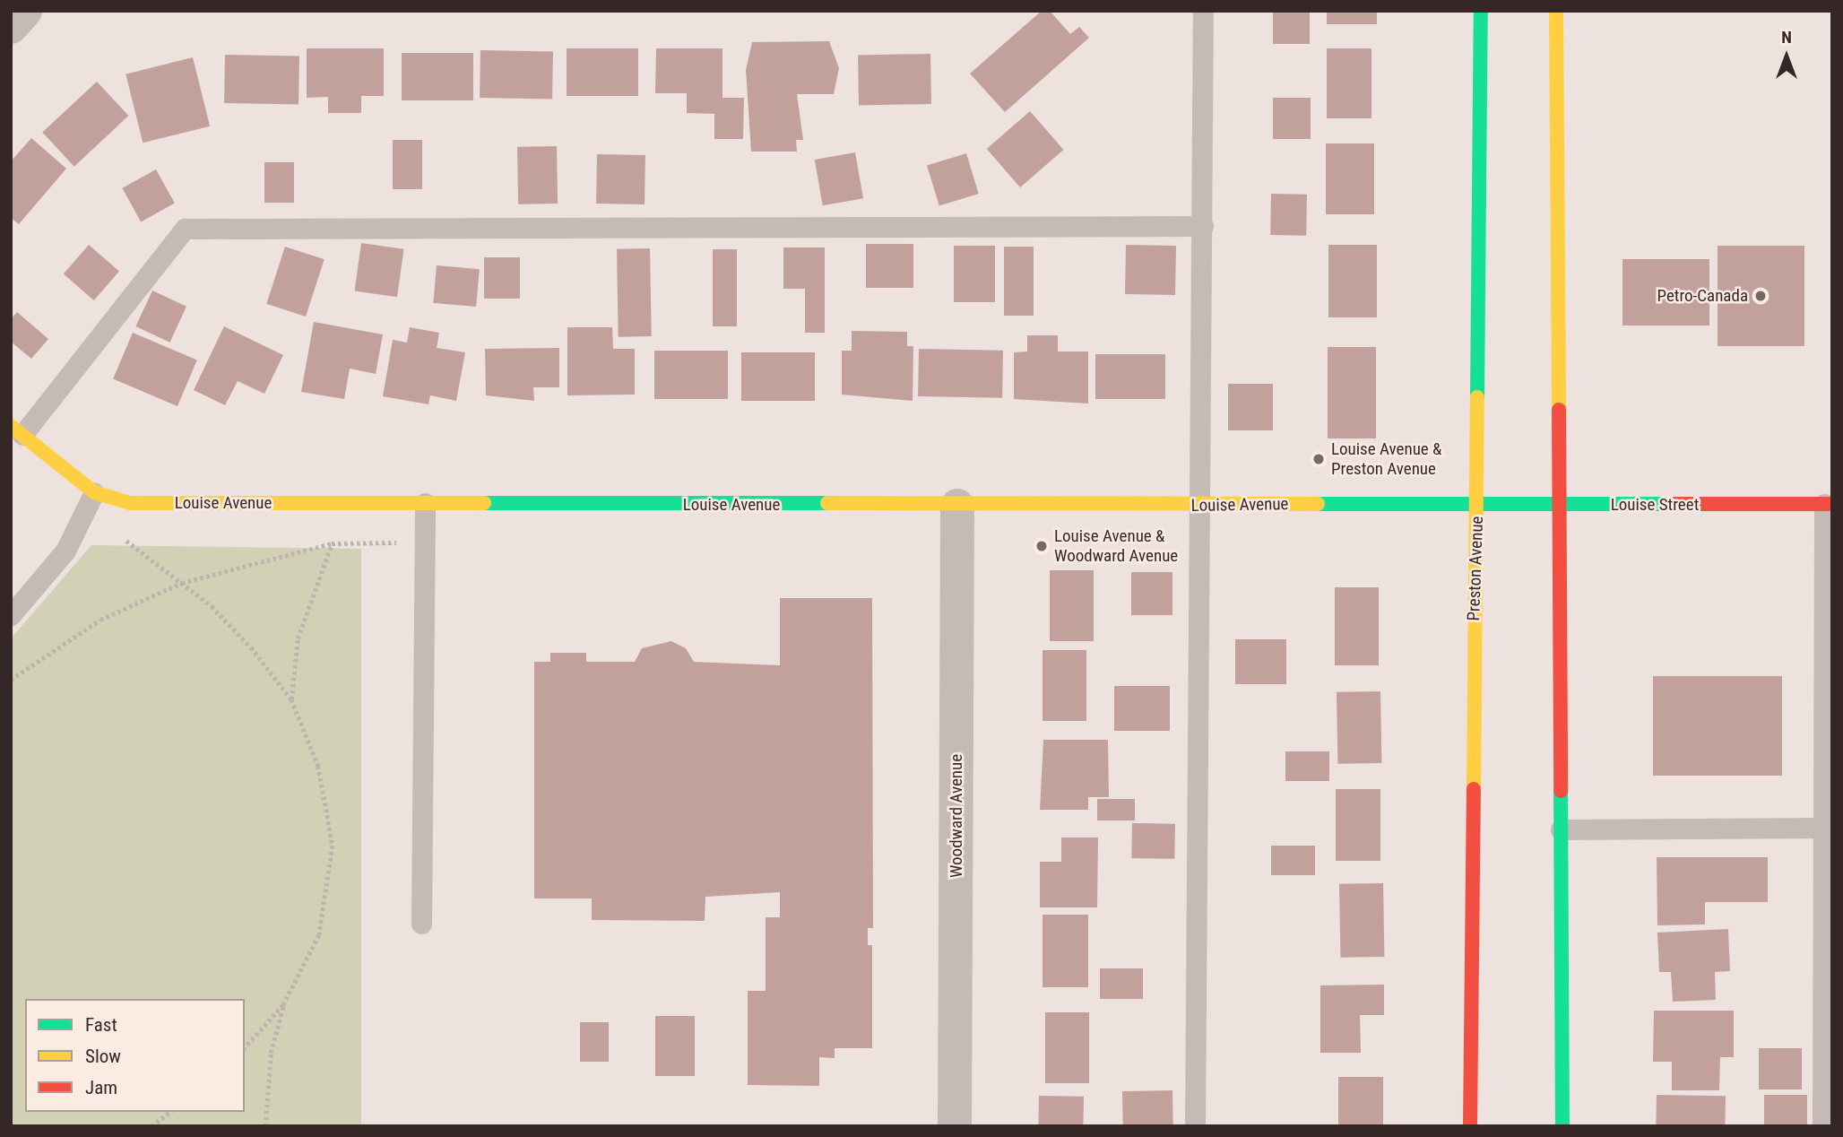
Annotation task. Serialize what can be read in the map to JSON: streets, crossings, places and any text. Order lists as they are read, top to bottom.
{
  "streets": {
    "main road": ["Louise Avenue", "Louise Street", "Preston Avenue"],
    "street": ["Woodward Avenue"]
  },
  "crossings": [
    ["Louise Avenue", "Louise Street"],
    ["Louise Avenue", "Preston Avenue"],
    ["Louise Avenue", "Woodward Avenue"],
    ["Louise Street", "Preston Avenue"]
  ],
  "places": ["Petro-Canada", "Louise Avenue & Preston Avenue", "Louise Avenue & Woodward Avenue"],
  "legend": ["Fast", "Slow", "Jam"],
  "north": "top"
}
